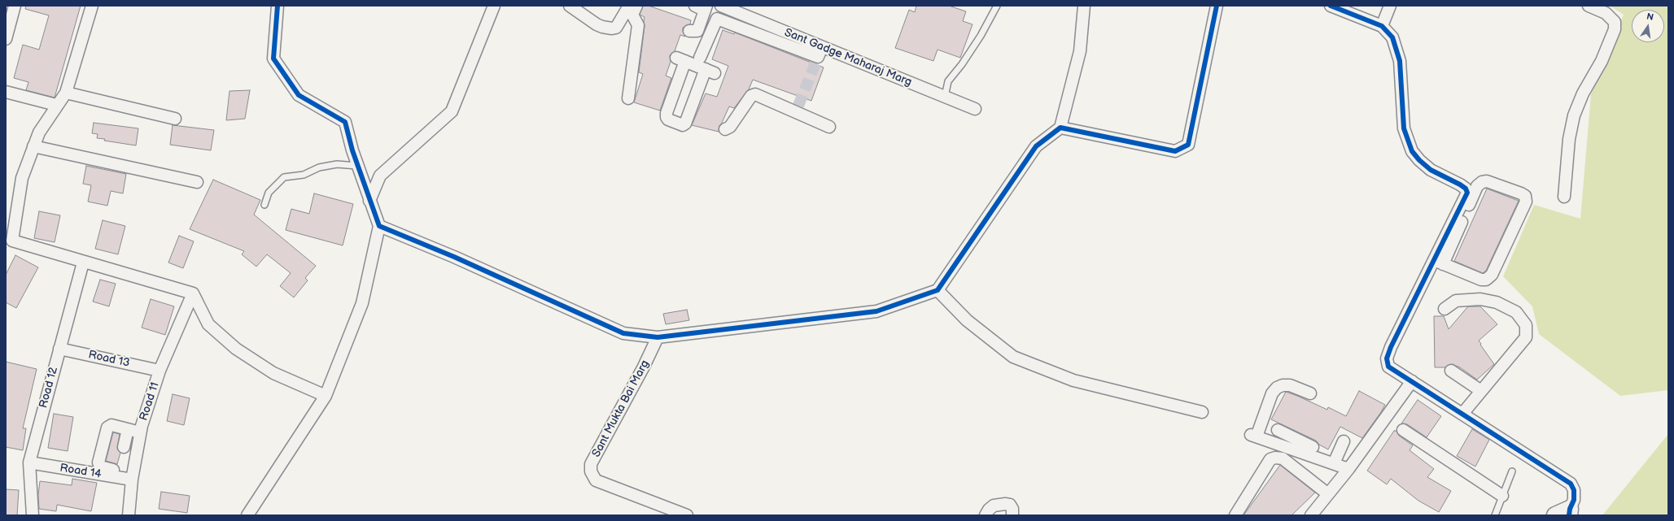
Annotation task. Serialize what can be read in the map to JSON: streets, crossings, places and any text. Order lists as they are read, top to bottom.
{
  "streets": {
    "street": [
      "Sant Gadge Maharaj Marg",
      "Road 13",
      "Road 12",
      "Road 11",
      "Sant Mukta Bai Marg",
      "Road 14"
    ]
  },
  "crossings": [
    ["Road 13", "Road 12"],
    ["Road 13", "Road 11"],
    ["Road 12", "Road 14"],
    ["Road 11", "Road 14"]
  ],
  "north": "top"
}
